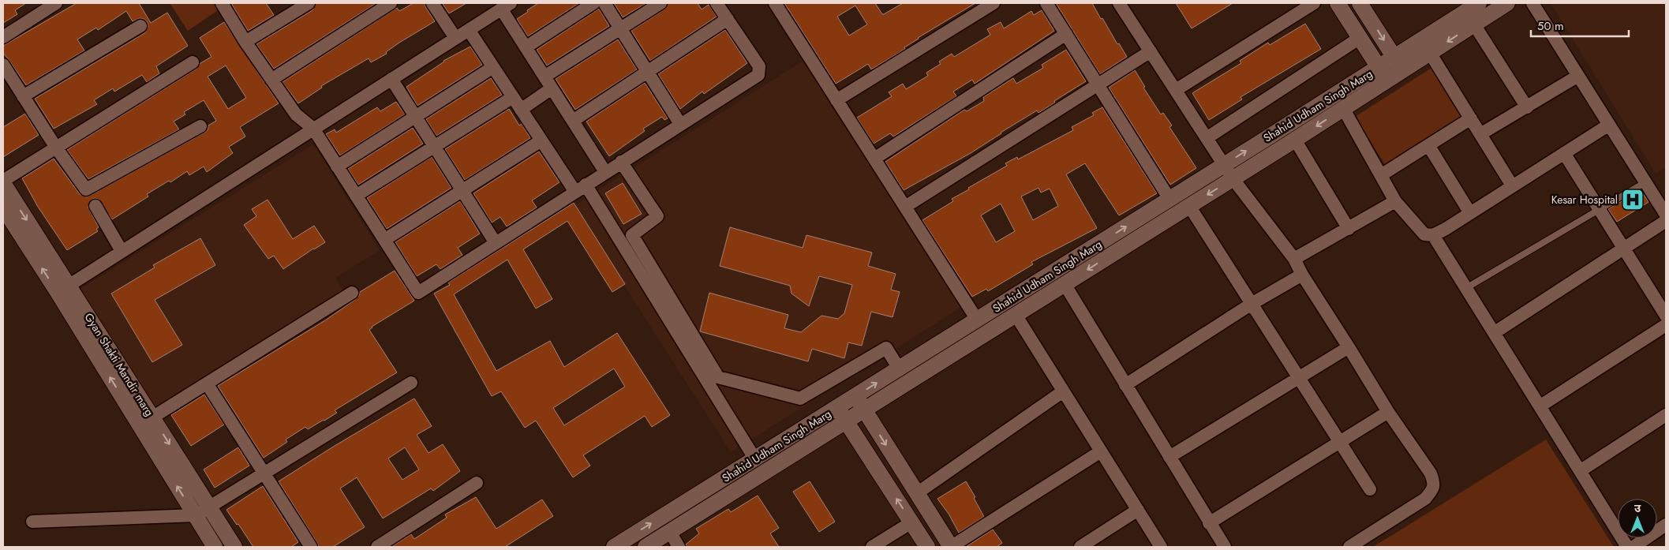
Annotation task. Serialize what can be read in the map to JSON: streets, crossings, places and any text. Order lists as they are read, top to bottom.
{
  "streets": {
    "street": ["Shahid Udham Singh Marg", "Gyan Shakti Mandir marg"]
  },
  "places": {
    "hospital": ["Kesar Hospital"]
  },
  "scale_bar": "50 m",
  "north": "top"
}
